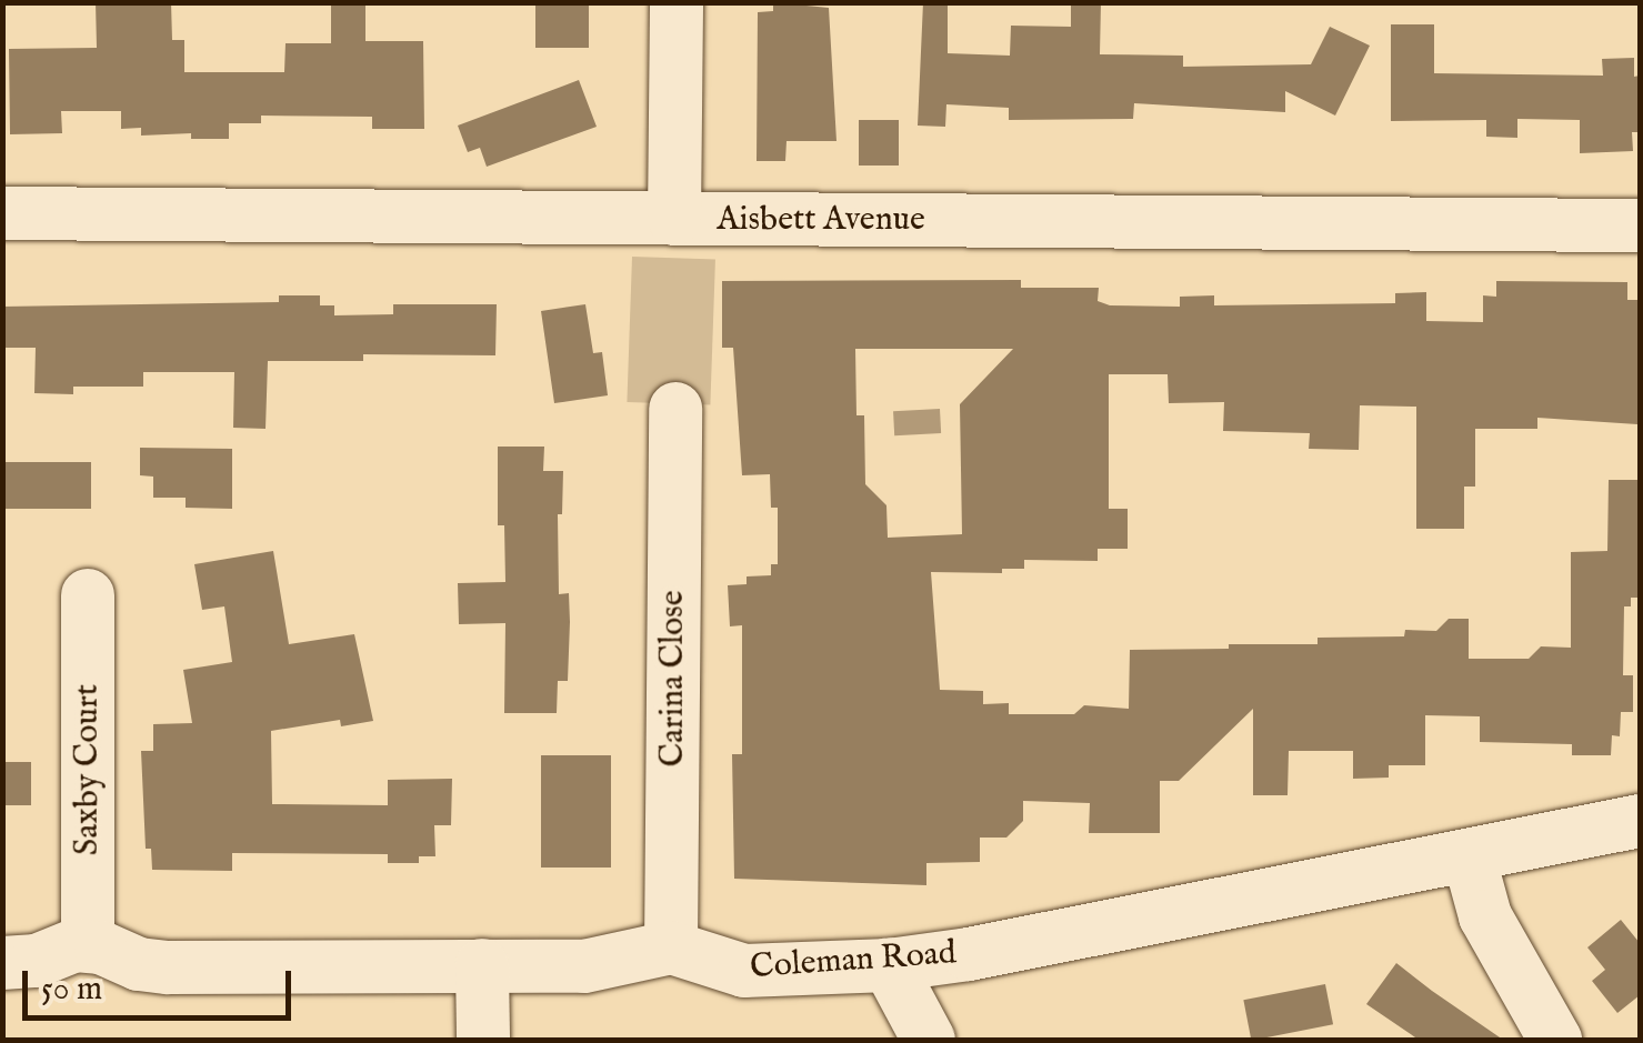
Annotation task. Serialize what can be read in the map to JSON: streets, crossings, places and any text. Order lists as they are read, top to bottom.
{
  "streets": {
    "street": [
      "Aisbett Avenue",
      "Carina Close",
      "Saxby Court",
      "Coleman Road"
    ]
  },
  "crossings": [
    ["Carina Close", "Coleman Road"]
  ],
  "scale_bar": "50 m"
}
